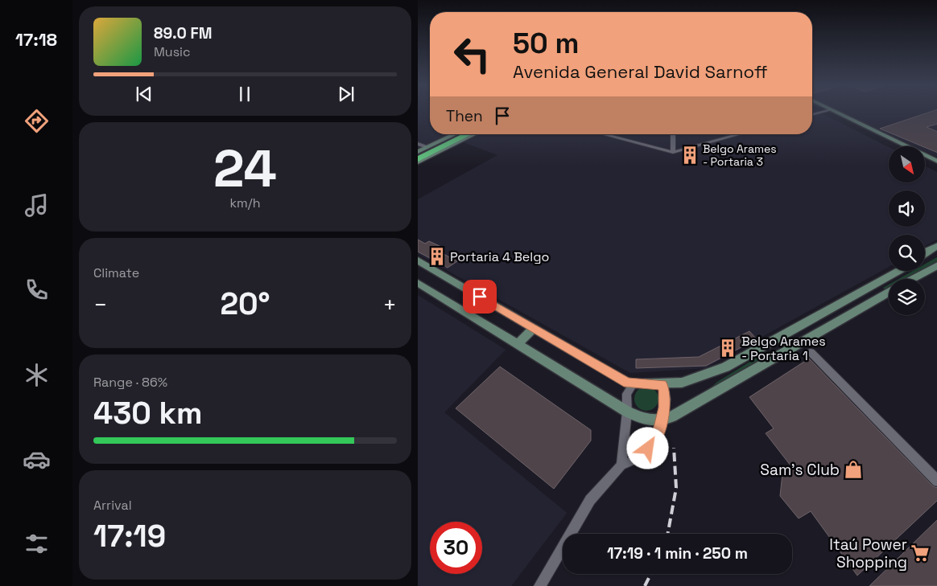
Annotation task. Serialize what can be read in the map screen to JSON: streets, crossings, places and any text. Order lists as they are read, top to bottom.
{
  "places": {
    "building": ["Belgo Arames - Portaria 3", "Portaria 4 Belgo", "Belgo Arames - Portaria 1"],
    "shop": ["Sam's Club"],
    "supermarket": ["Itaú Power Shopping"]
  },
  "north": "bottom right",
  "page": {
    "tabs": "17:18",
    "turn": ["50 m", "Avenida General David Sarnoff"],
    "song": ["89.0 FM", "Music"],
    "then": "Then",
    "tile": [
      ["24", "km/h"],
      "Climate",
      ["Range · 86%", "430 km"],
      ["Arrival", "17:19"]
    ],
    "heat": ["−", "20°", "+"],
    "limit": "30",
    "trip": "17:19 · 1 min · 250 m"
  }
}
